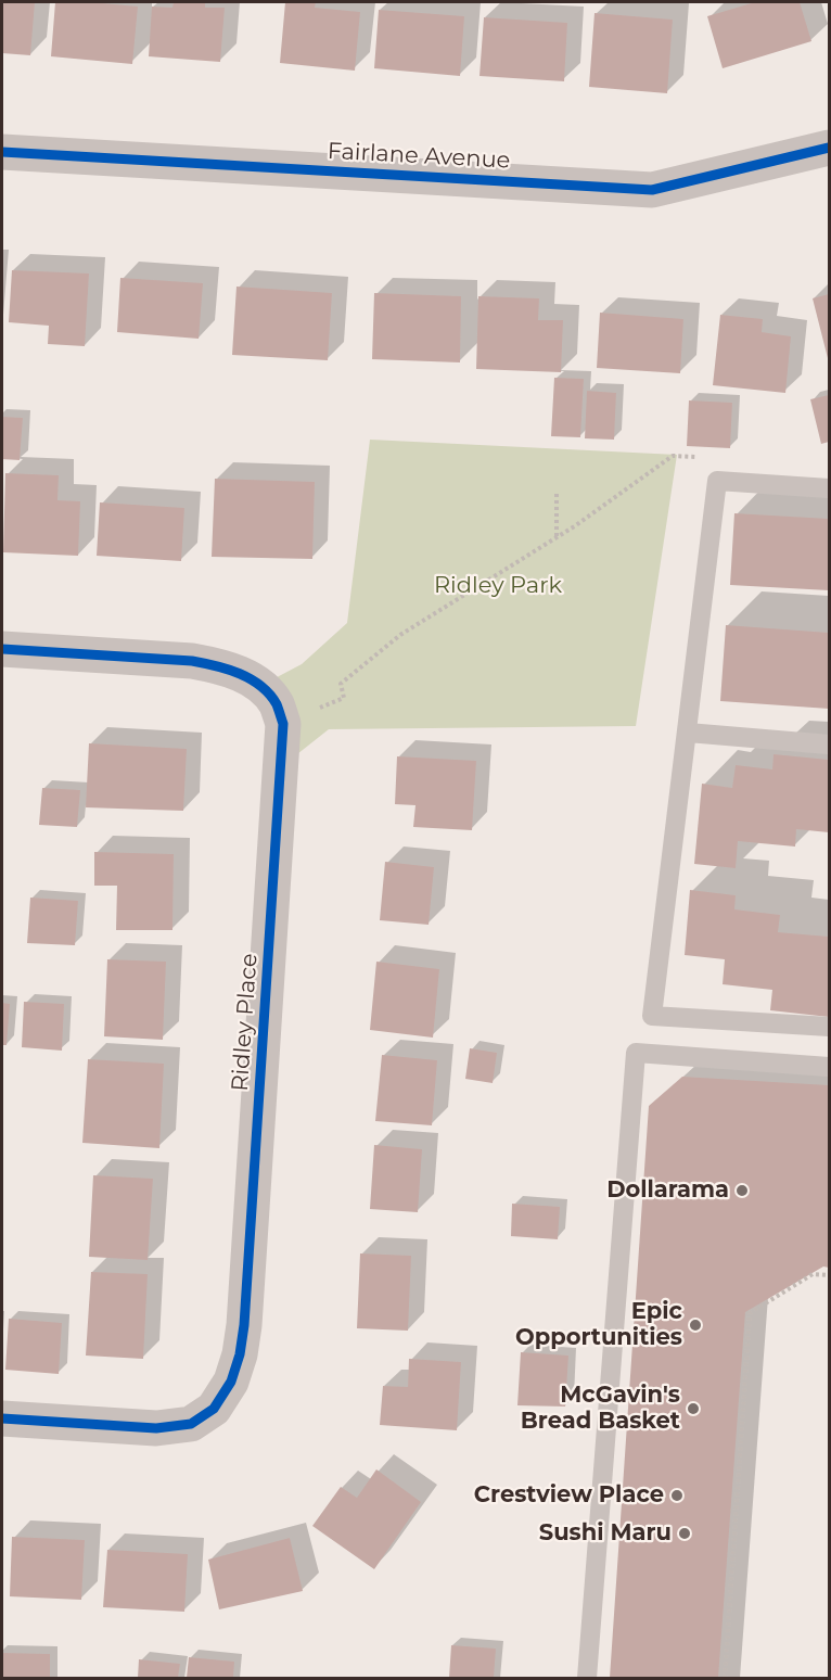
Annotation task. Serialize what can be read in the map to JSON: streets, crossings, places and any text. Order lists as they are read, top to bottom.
{
  "streets": {
    "street": ["Fairlane Avenue", "Ridley Place"]
  },
  "parks": ["Ridley Park"],
  "places": [
    "Dollarama",
    "Epic Opportunities",
    "McGavin's Bread Basket",
    "Crestview Place",
    "Sushi Maru"
  ]
}
